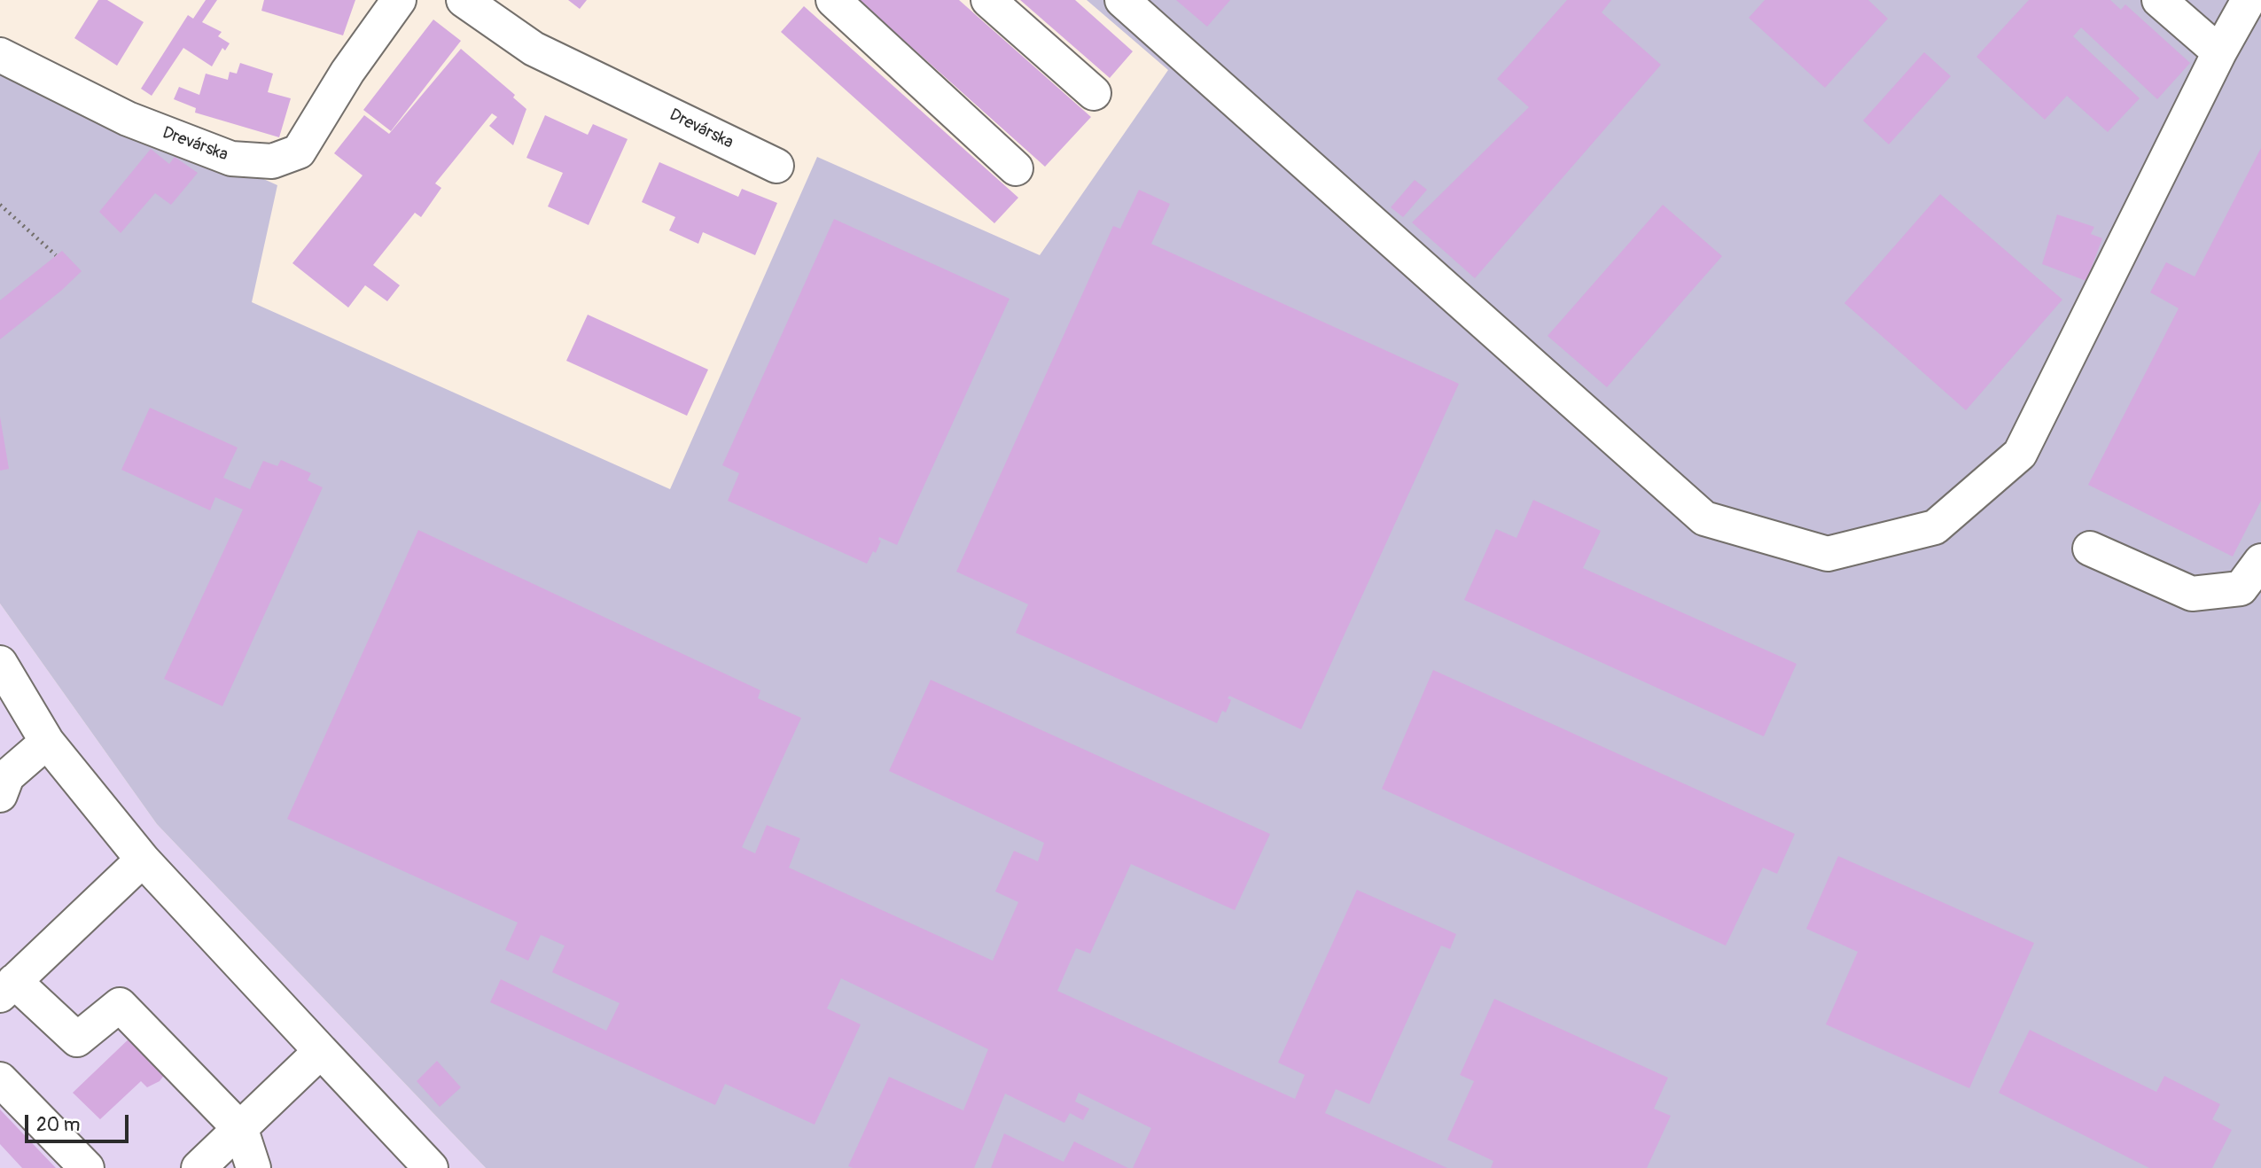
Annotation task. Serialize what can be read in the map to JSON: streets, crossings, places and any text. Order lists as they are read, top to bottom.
{
  "streets": {
    "street": ["Drevárska"]
  },
  "scale_bar": "20 m"
}
